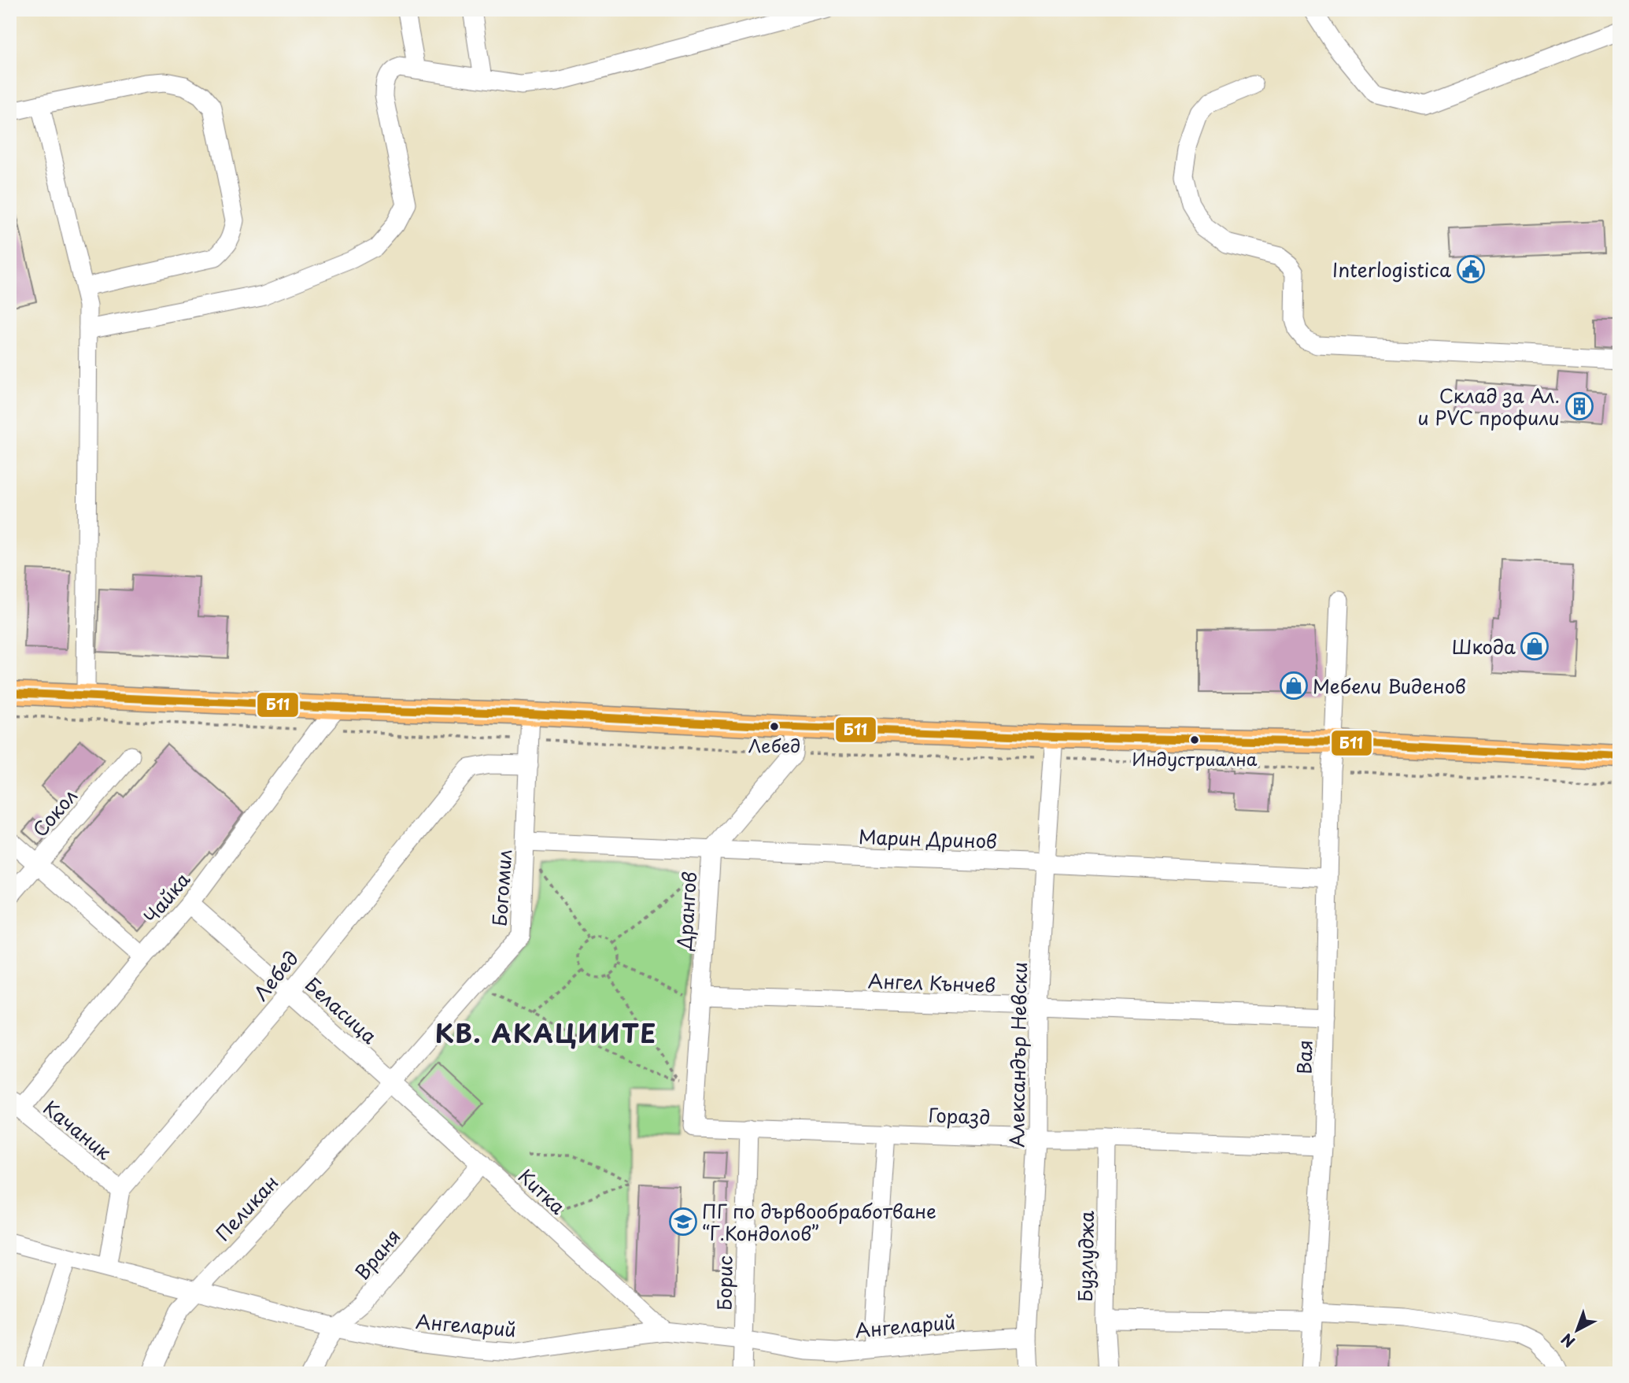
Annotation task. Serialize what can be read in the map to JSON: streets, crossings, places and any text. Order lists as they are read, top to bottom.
{
  "streets": {
    "street": [
      "Сокол",
      "Марин Дринов",
      "Богомил",
      "Чайка",
      "Дрангов",
      "Лебед",
      "Ангел Кънчев",
      "Беласица",
      "Александър Невски",
      "Вая",
      "Горазд",
      "Качаник",
      "Китка",
      "Пеликан",
      "Враня",
      "Бузлуджа",
      "Борис",
      "Ангеларий"
    ]
  },
  "crossings": [
    ["Марин Дринов", "Богомил"],
    ["Марин Дринов", "Дрангов"],
    ["Марин Дринов", "Александър Невски"],
    ["Марин Дринов", "Вая"],
    ["Богомил", "Лебед"],
    ["Богомил", "Беласица"],
    ["Богомил", "Китка"],
    ["Богомил", "Пеликан"],
    ["Чайка", "Беласица"],
    ["Чайка", "Качаник"],
    ["Дрангов", "Ангел Кънчев"],
    ["Дрангов", "Горазд"],
    ["Лебед", "Беласица"],
    ["Лебед", "Качаник"],
    ["Ангел Кънчев", "Александър Невски"],
    ["Ангел Кънчев", "Вая"],
    ["Беласица", "Китка"],
    ["Беласица", "Пеликан"],
    ["Александър Невски", "Горазд"],
    ["Александър Невски", "Ангеларий"],
    ["Вая", "Горазд"],
    ["Горазд", "Бузлуджа"],
    ["Горазд", "Борис"],
    ["Китка", "Пеликан"],
    ["Китка", "Враня"],
    ["Китка", "Ангеларий"],
    ["Пеликан", "Ангеларий"],
    ["Враня", "Ангеларий"],
    ["Борис", "Ангеларий"]
  ],
  "districts": ["КВ. АКАЦИИТЕ"],
  "places": {
    "public building": ["Interlogistica"],
    "building": ["Склад за Ал. и PVC профили"],
    "shop": ["Шкода", "Мебели Виденов"],
    "other": ["Лебед", "Индустриална"],
    "school or university": ["ПГ по дървообработване “Г.Кондолов”"]
  },
  "lines": ["transit line Б11"],
  "north": "bottom left"
}
